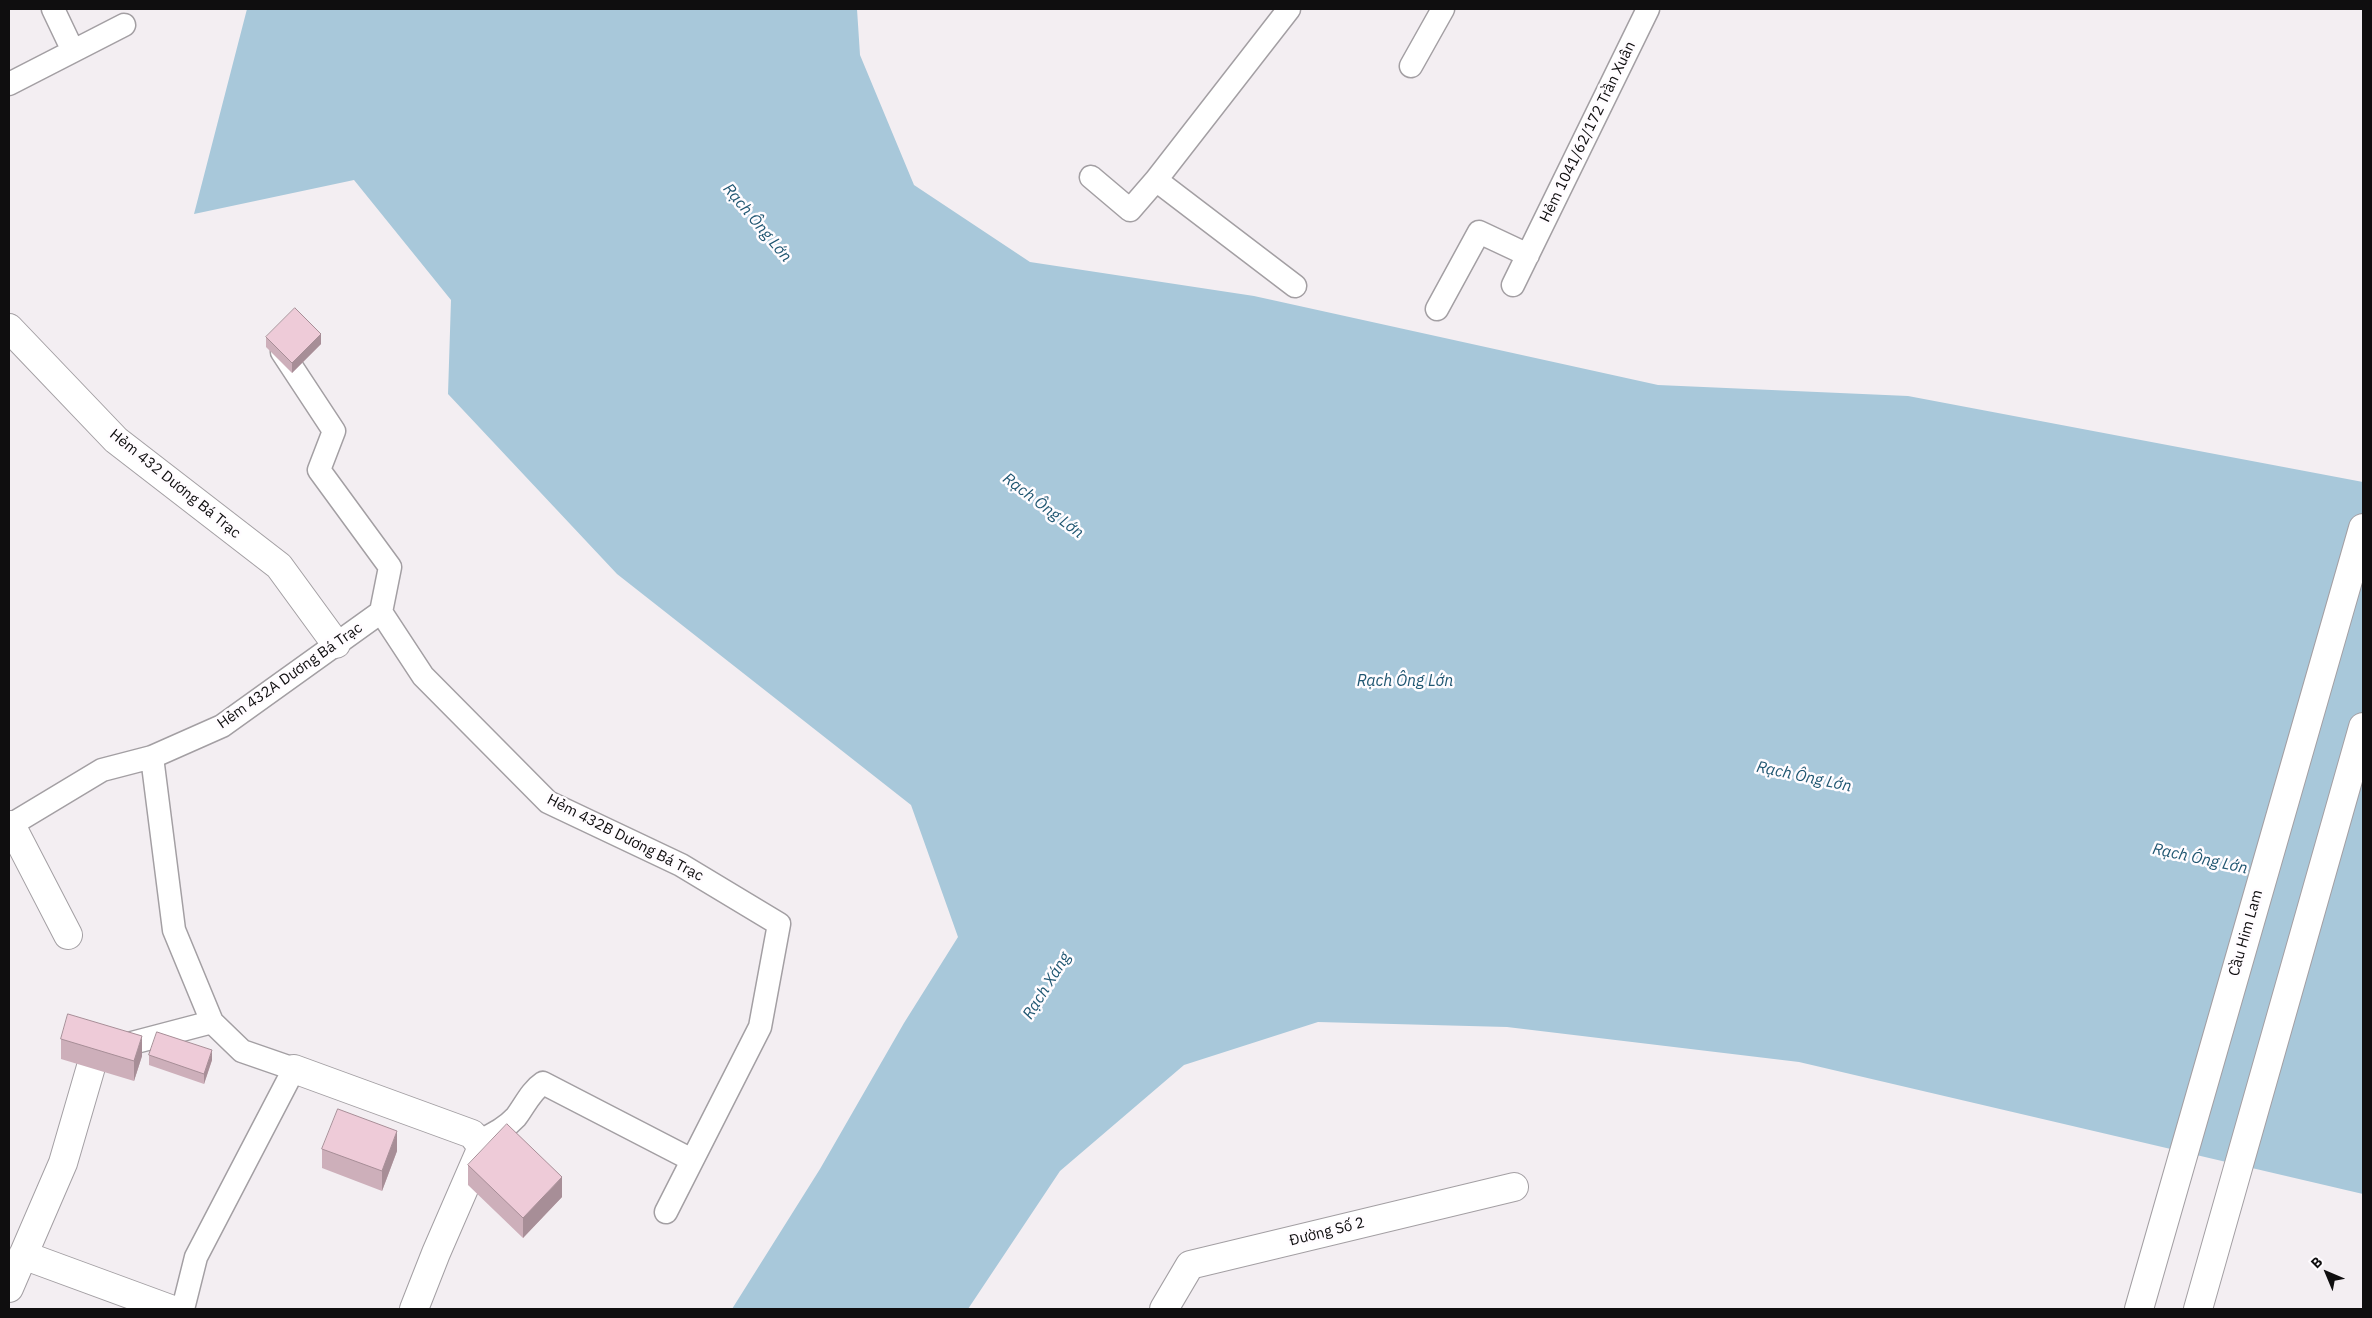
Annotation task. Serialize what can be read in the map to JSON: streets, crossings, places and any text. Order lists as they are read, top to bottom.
{
  "streets": {
    "street": ["Hẻm 432 Dương Bá Trạc", "Cầu Him Lam", "Đường Số 2"],
    "lane": ["Hẻm 1041/62/172 Trần Xuân", "Hẻm 432A Dương Bá Trạc", "Hẻm 432B Dương Bá Trạc"]
  },
  "crossings": [
    ["Hẻm 432 Dương Bá Trạc", "Hẻm 432A Dương Bá Trạc"],
    ["Hẻm 432A Dương Bá Trạc", "Hẻm 432B Dương Bá Trạc"]
  ],
  "water": ["Rạch Ông Lớn", "Rạch Xáng"],
  "north": "top left"
}
